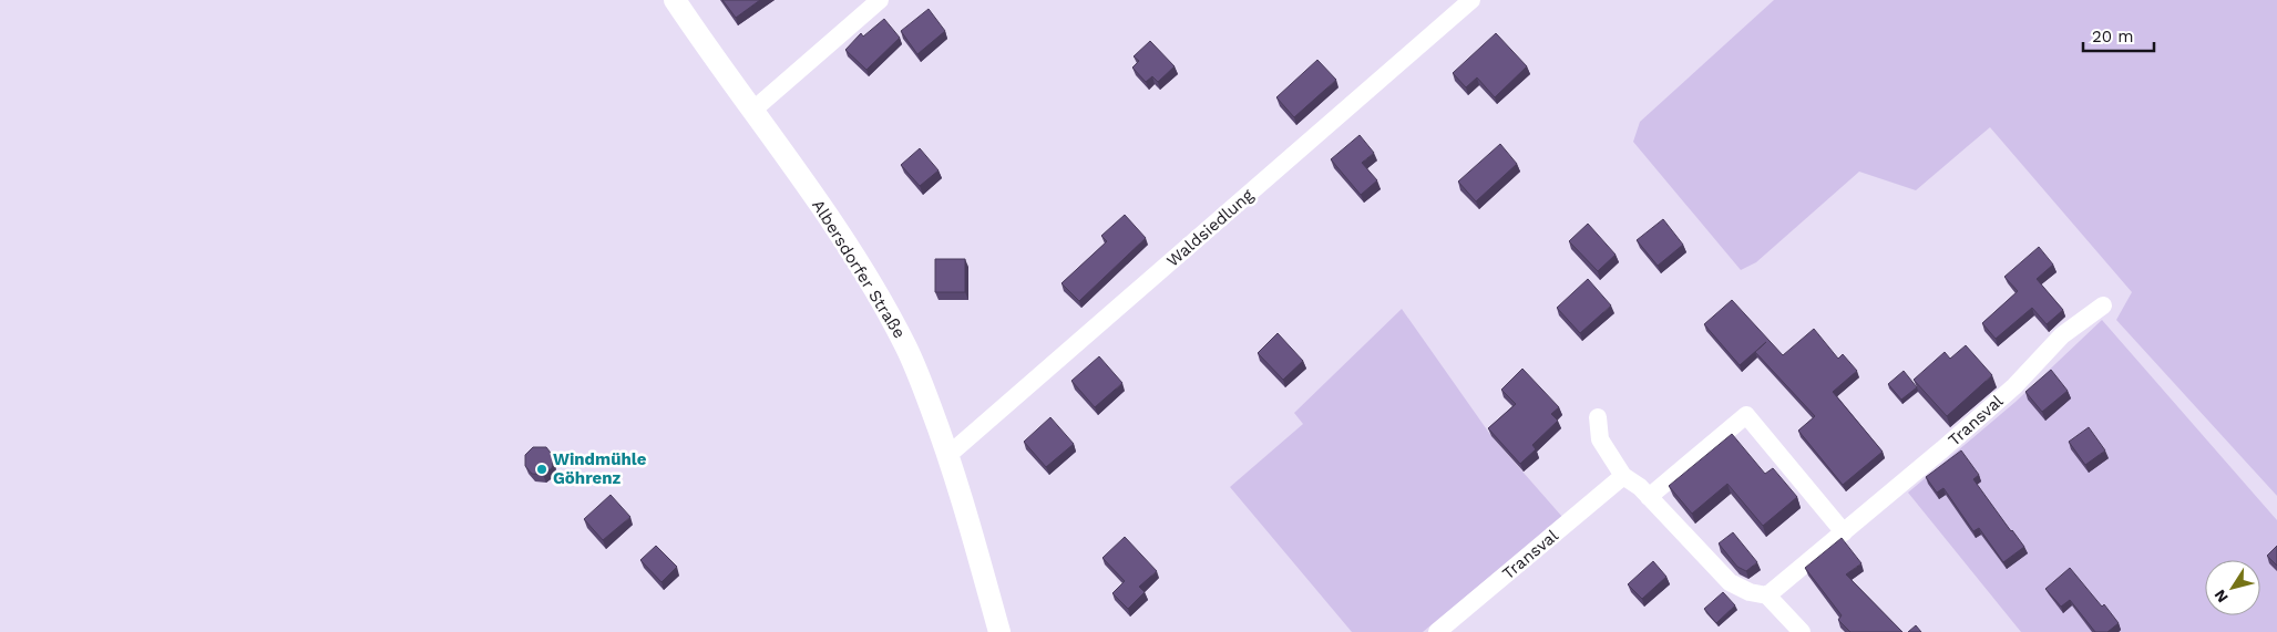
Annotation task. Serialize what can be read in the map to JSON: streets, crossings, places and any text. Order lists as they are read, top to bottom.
{
  "streets": {
    "street": ["Waldsiedlung", "Albersdorfer Straße", "Transval"]
  },
  "crossings": [
    ["Waldsiedlung", "Albersdorfer Straße"]
  ],
  "places": ["Windmühle Göhrenz"],
  "scale_bar": "20 m",
  "north": "bottom left"
}
